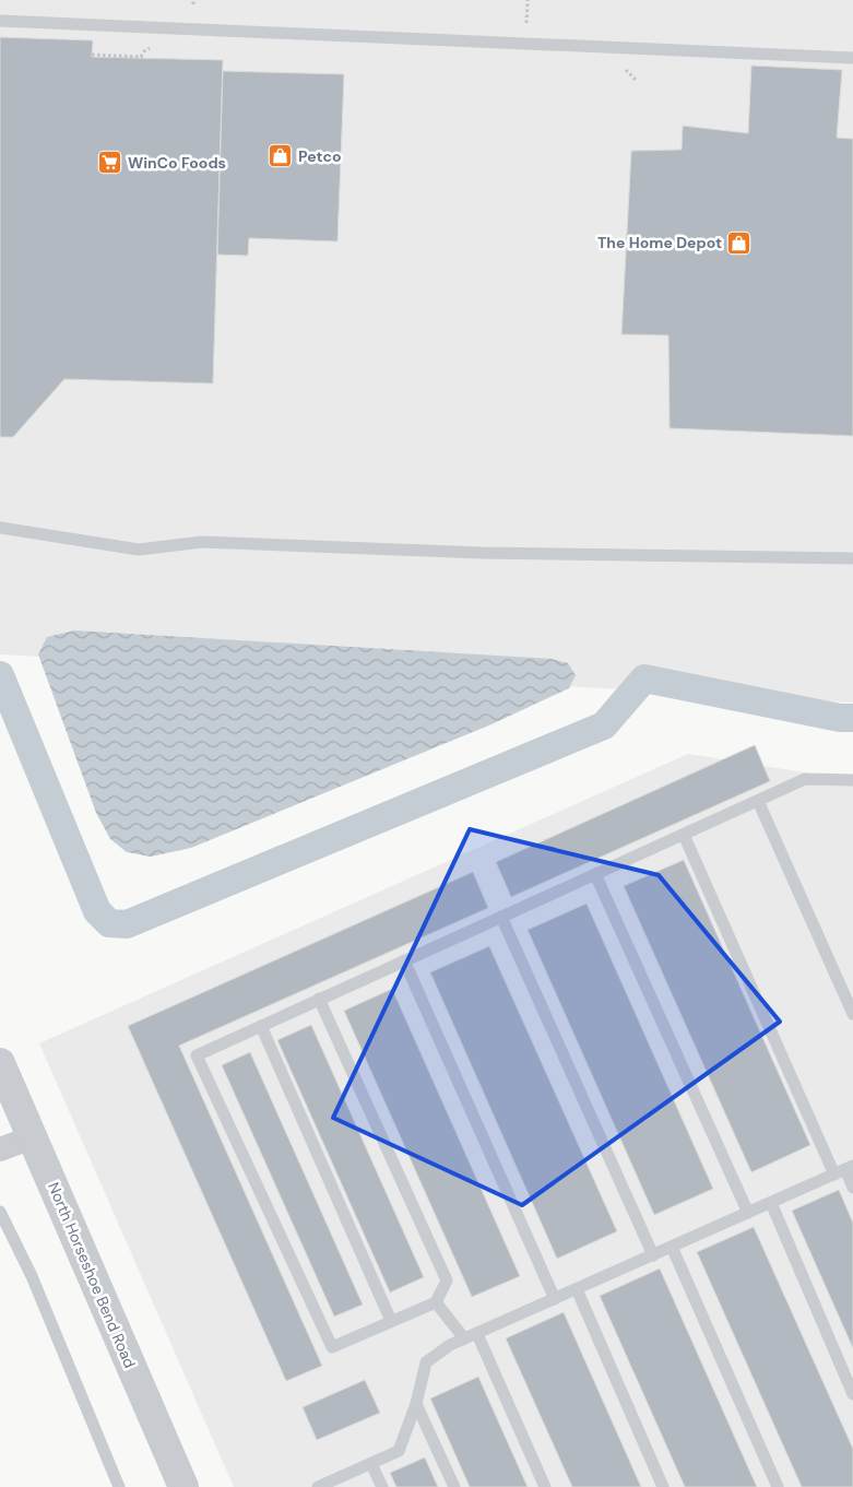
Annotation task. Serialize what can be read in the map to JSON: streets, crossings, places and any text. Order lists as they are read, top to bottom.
{
  "streets": {
    "street": ["North Horseshoe Bend Road"]
  },
  "places": {
    "shop": ["Petco", "The Home Depot"],
    "supermarket": ["WinCo Foods"]
  }
}
